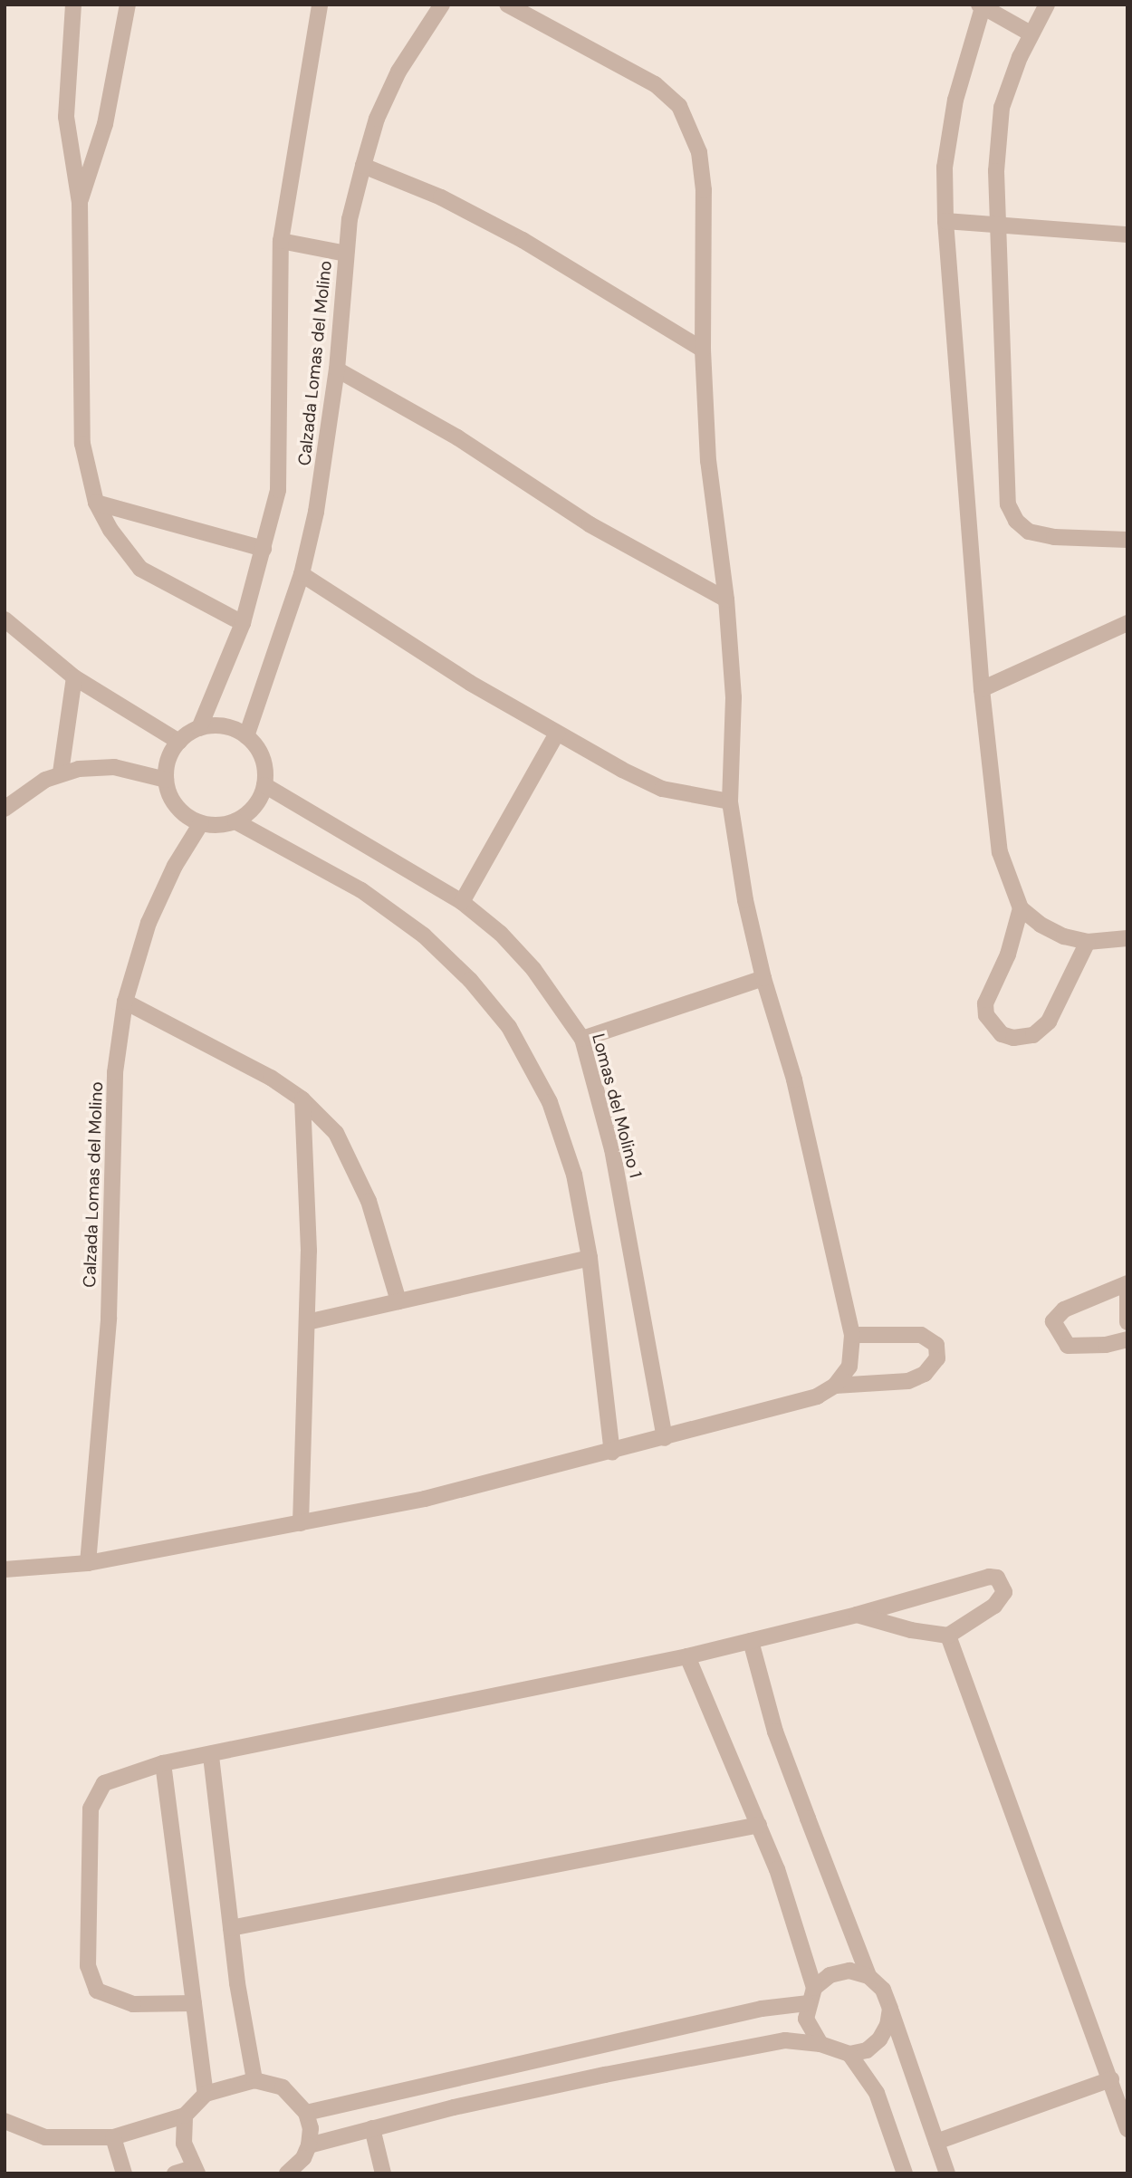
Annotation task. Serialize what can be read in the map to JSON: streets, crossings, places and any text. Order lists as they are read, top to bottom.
{
  "streets": {
    "street": ["Calzada Lomas del Molino", "Lomas del Molino 1"]
  },
  "crossings": [
    ["Calzada Lomas del Molino", "Lomas del Molino 1"]
  ]
}
